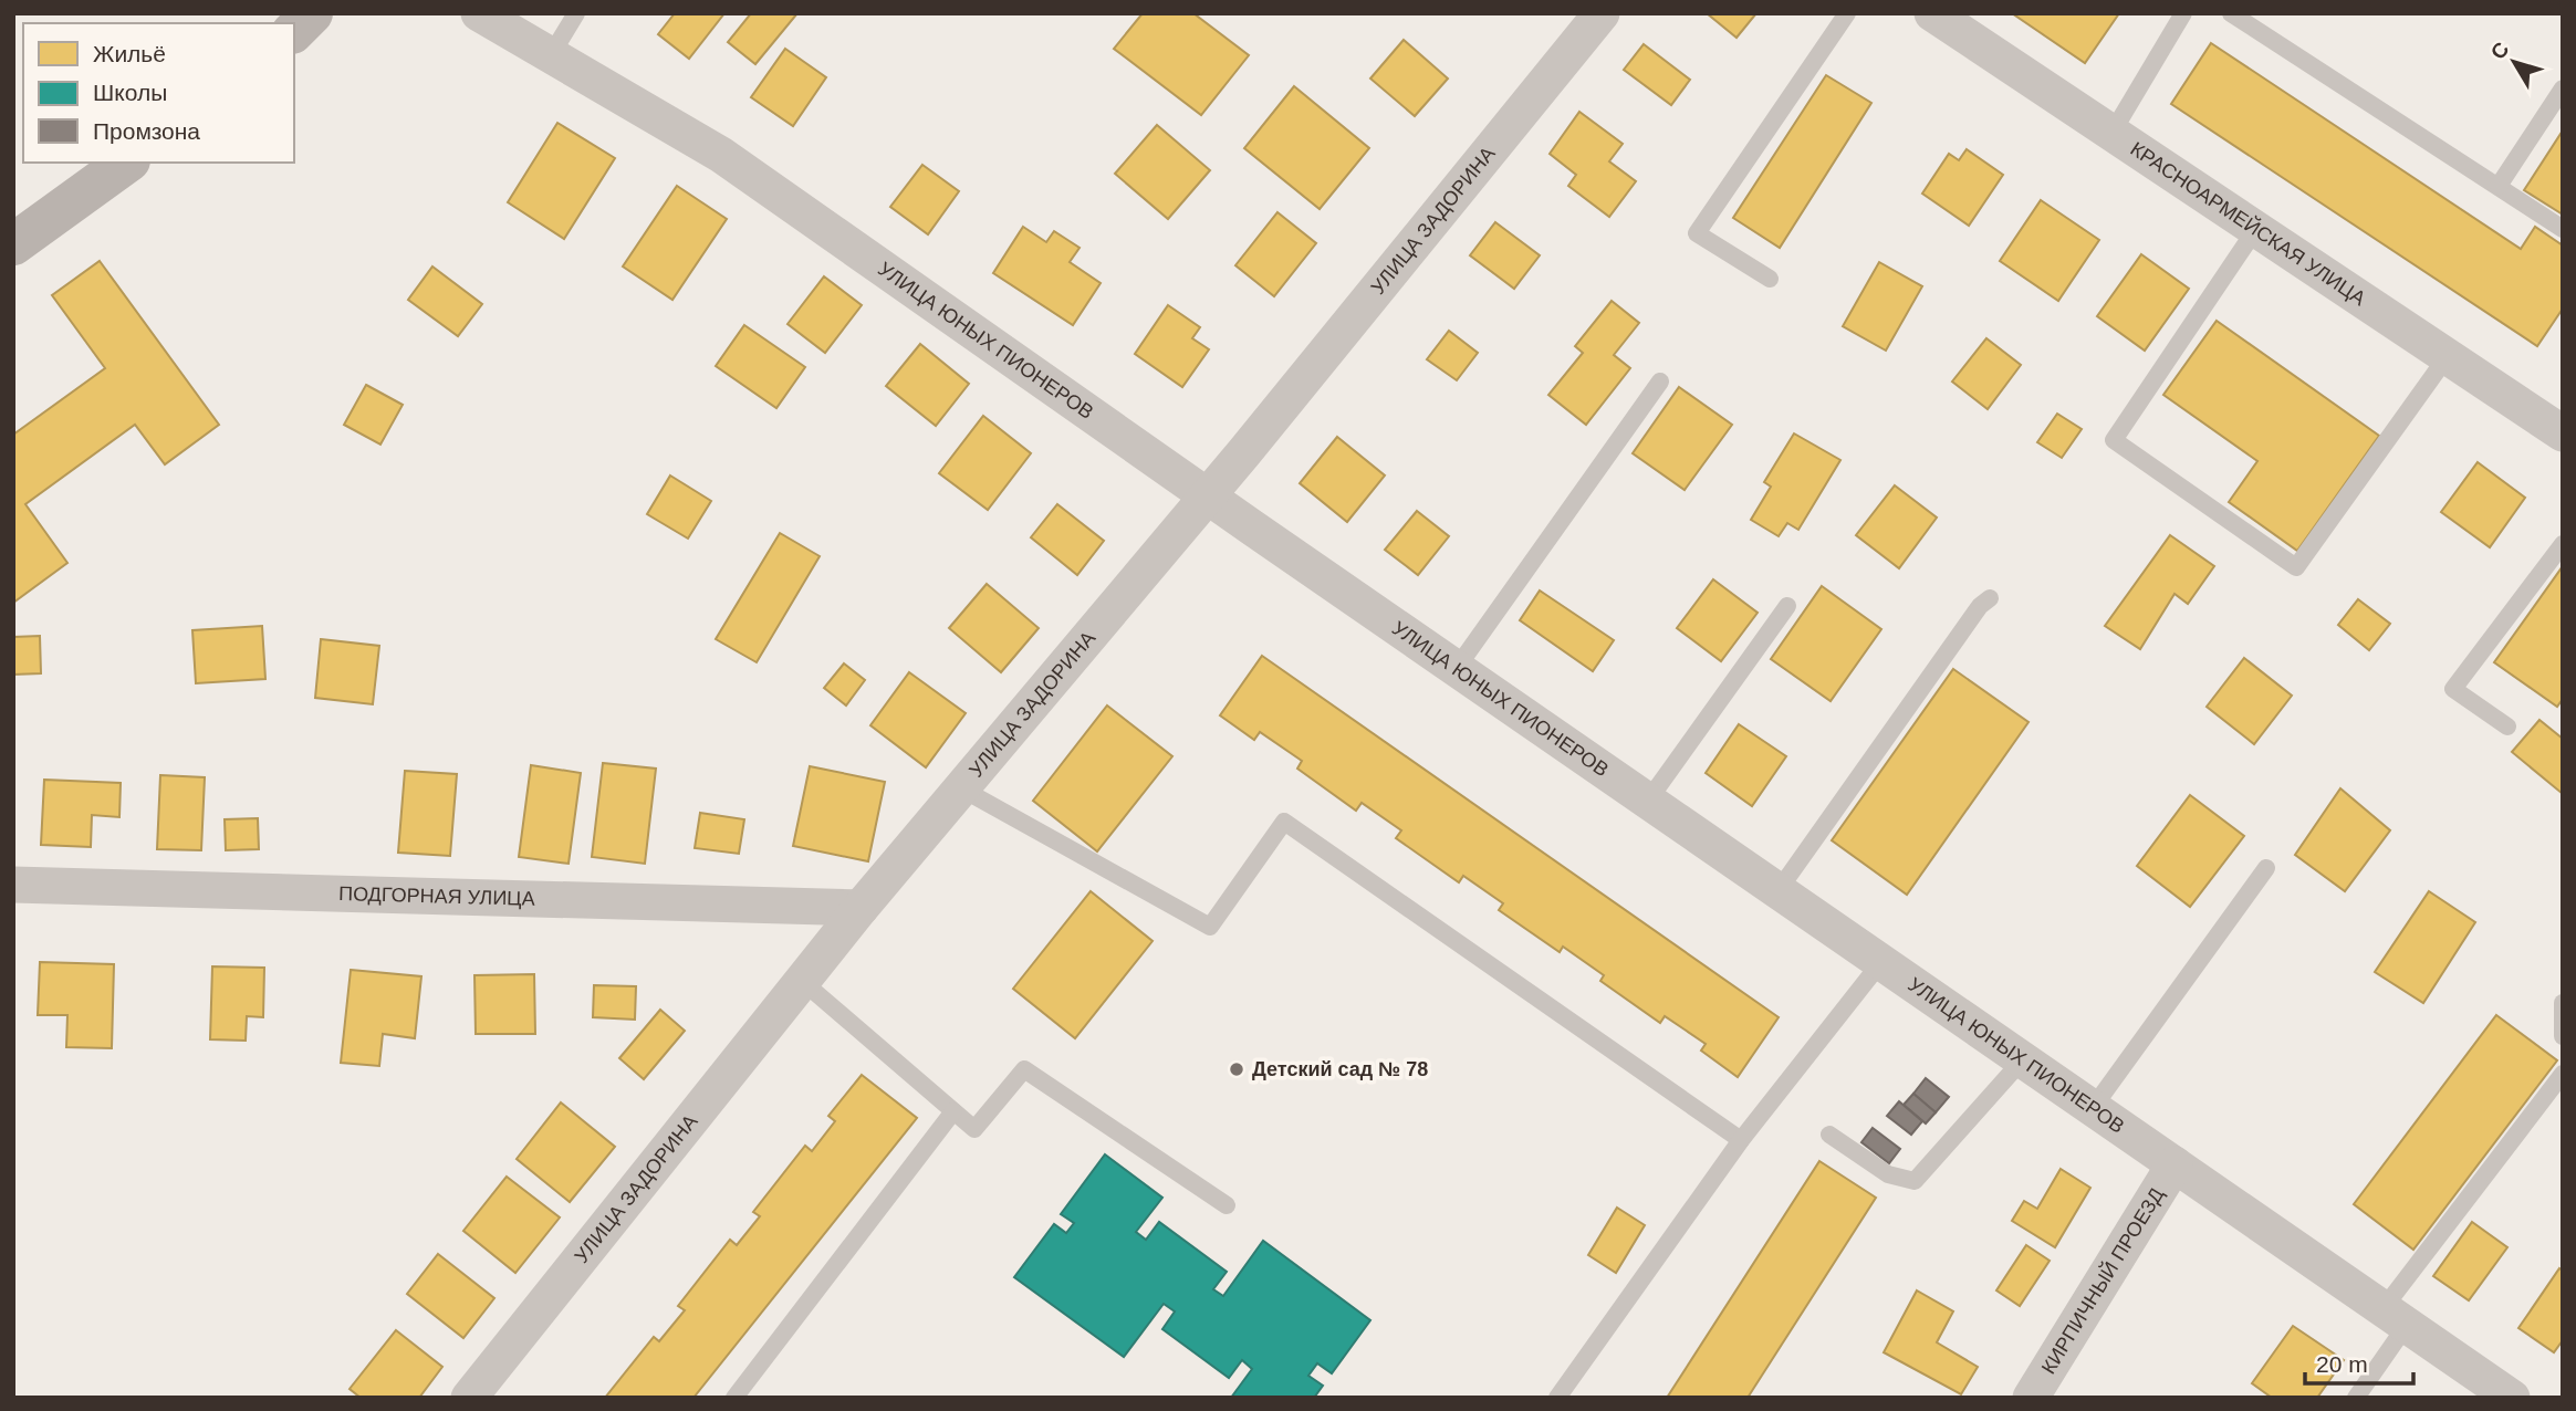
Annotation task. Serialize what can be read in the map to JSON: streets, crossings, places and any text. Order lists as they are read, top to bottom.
{
  "streets": {
    "street": [
      "УЛИЦА ЗАДОРИНА",
      "КРАСНОАРМЕЙСКАЯ УЛИЦА",
      "УЛИЦА ЮНЫХ ПИОНЕРОВ",
      "ПОДГОРНАЯ УЛИЦА",
      "КИРПИЧНЫЙ ПРОЕЗД"
    ]
  },
  "crossings": [
    ["УЛИЦА ЗАДОРИНА", "УЛИЦА ЮНЫХ ПИОНЕРОВ"],
    ["УЛИЦА ЗАДОРИНА", "ПОДГОРНАЯ УЛИЦА"],
    ["УЛИЦА ЮНЫХ ПИОНЕРОВ", "КИРПИЧНЫЙ ПРОЕЗД"]
  ],
  "places": ["Детский сад № 78"],
  "legend": ["Жильё", "Школы", "Промзона"],
  "scale_bar": "20 m",
  "north": "top left"
}
